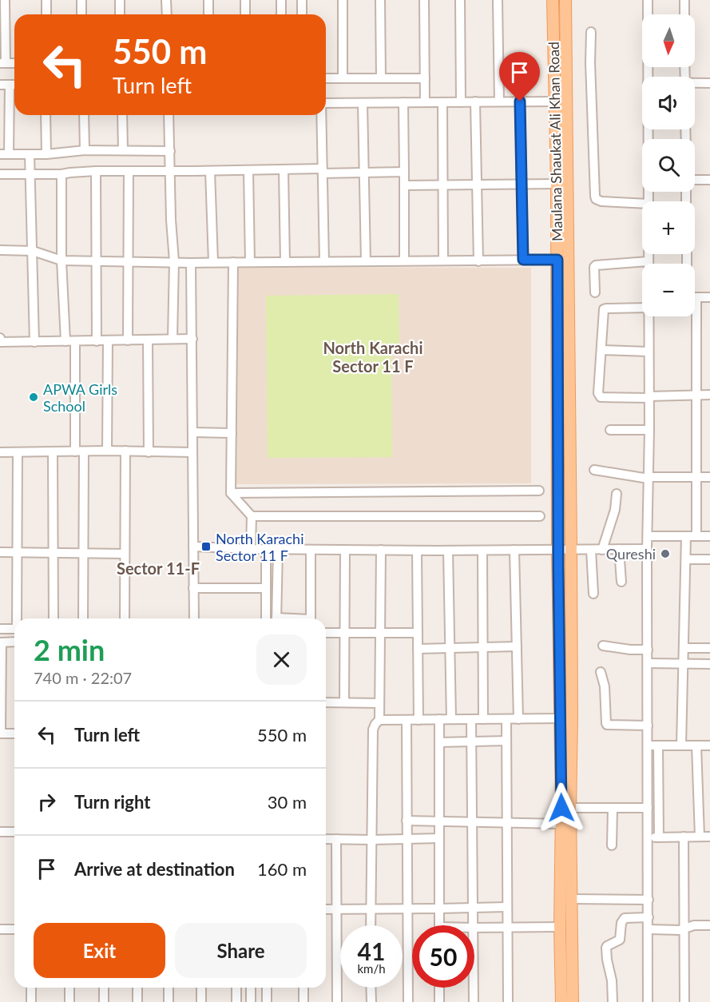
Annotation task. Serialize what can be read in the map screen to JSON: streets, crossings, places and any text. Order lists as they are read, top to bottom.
{
  "streets": {
    "main road": ["Maulana Shaukat Ali Khan Road"]
  },
  "districts": ["North Karachi Sector 11 F", "Sector 11-F"],
  "places": {
    "other": ["APWA Girls School", "Qureshi"],
    "transit": ["North Karachi Sector 11 F"]
  },
  "north": "bottom",
  "page": {
    "map_buttons": ["+", "−"],
    "turn": ["550 m", "Turn left"],
    "heading": ["2 min", "740 m · 22:07"],
    "list": [
      {
        "name": "Turn left",
        "value": "550 m"
      },
      {
        "name": "Turn right",
        "value": "30 m"
      },
      {
        "name": "Arrive at destination",
        "value": "160 m"
      }
    ],
    "buttons": ["Exit", "Share"],
    "speed": "41 km/h",
    "limit": "50"
  }
}
